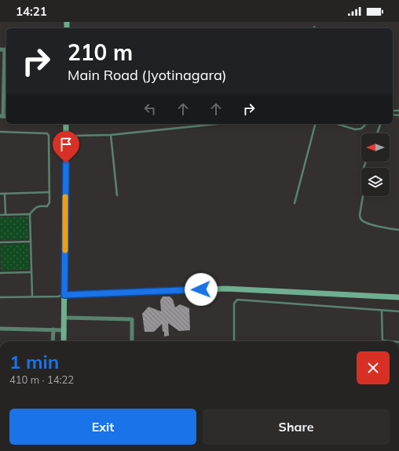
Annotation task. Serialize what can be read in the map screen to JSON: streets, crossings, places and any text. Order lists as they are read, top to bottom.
{
  "north": "left",
  "page": {
    "status": "14:21",
    "turn": ["210 m", "Main Road (Jyotinagara)"],
    "heading": ["1 min", "410 m · 14:22"],
    "buttons": ["Exit", "Share"]
  }
}
